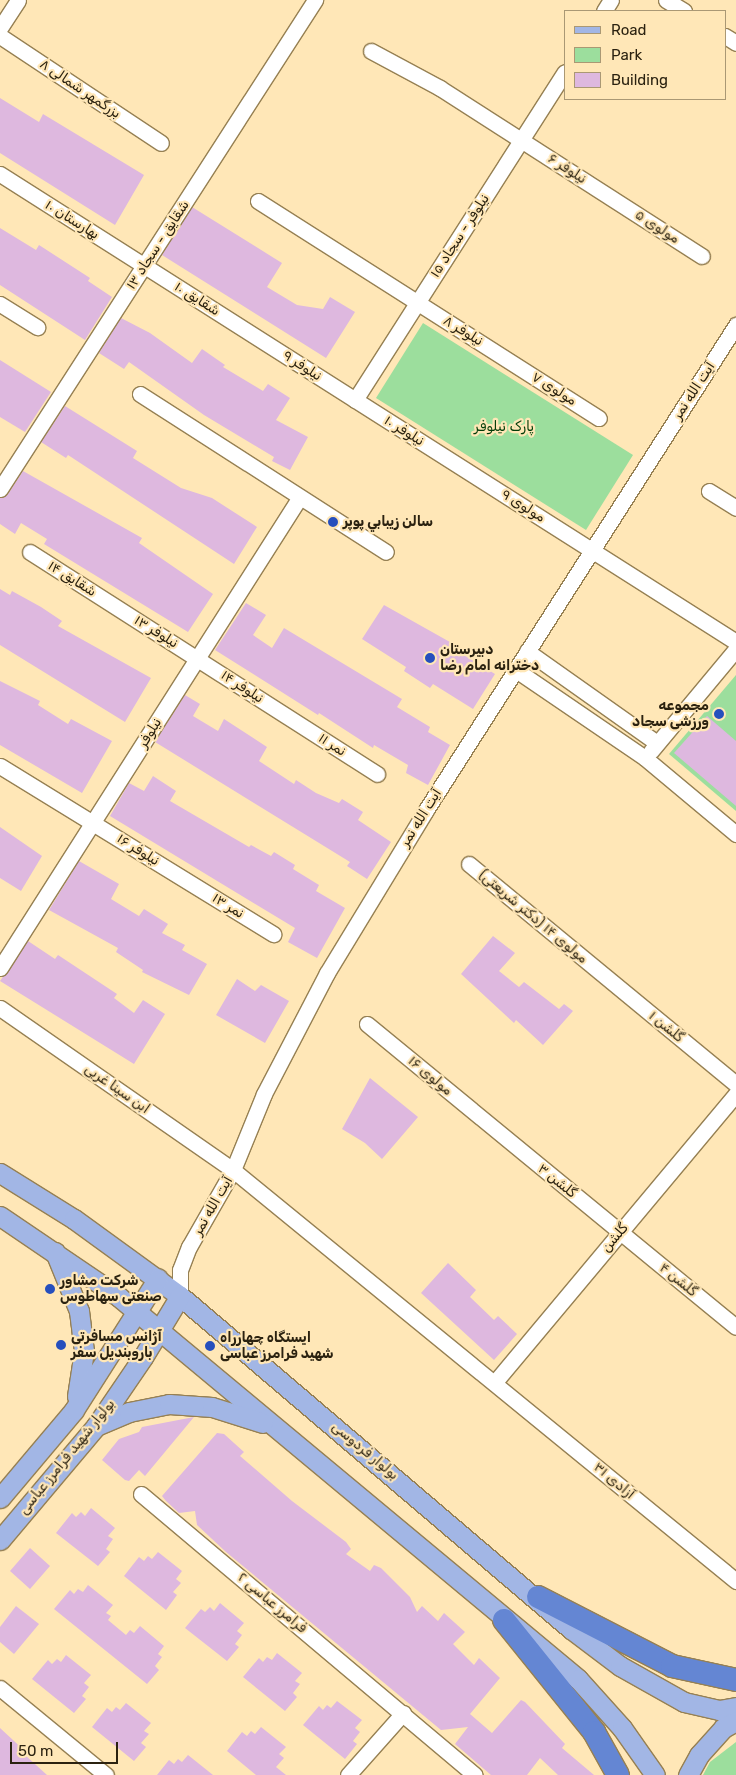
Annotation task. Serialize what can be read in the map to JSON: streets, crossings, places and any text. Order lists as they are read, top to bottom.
{
  "streets": {
    "main road": ["بولوار فردوسی", "بولوار شهید فرامرز عباسی"],
    "street": [
      "بزرگمهر شمالی ۸",
      "نیلوفر ۶",
      "بهارستان ۱۰",
      "مولوی ۵",
      "نیلوفر - سجاد ۱۵",
      "شقایق - سجاد ۱۳",
      "شقایق ۱۰",
      "نیلوفر ۸",
      "نیلوفر ۹",
      "مولوی ۷",
      "آیت الله نمر",
      "نیلوفر ۱۰",
      "مولوی ۹",
      "شقایق ۱۴",
      "نیلوفر ۱۳",
      "نیلوفر ۱۴",
      "نیلوفر",
      "نمر ۱۱",
      "نیلوفر ۱۶",
      "نمر ۱۳",
      "مولوی ۱۴ (دکتر شریعتی)",
      "گلشن ۱",
      "مولوی ۱۶",
      "ابن سینا غربی",
      "گلشن ۳",
      "گلشن",
      "گلشن ۴",
      "آزادی ۳۱",
      "فرامرز عباسی ۲"
    ]
  },
  "crossings": [
    ["نیلوفر ۶", "مولوی ۵"],
    ["نیلوفر ۶", "نیلوفر - سجاد ۱۵"],
    ["بهارستان ۱۰", "شقایق - سجاد ۱۳"],
    ["بهارستان ۱۰", "شقایق ۱۰"],
    ["نیلوفر - سجاد ۱۵", "نیلوفر ۸"],
    ["نیلوفر - سجاد ۱۵", "نیلوفر ۹"],
    ["نیلوفر - سجاد ۱۵", "نیلوفر ۱۰"],
    ["شقایق - سجاد ۱۳", "شقایق ۱۰"],
    ["شقایق ۱۰", "نیلوفر ۹"],
    ["نیلوفر ۸", "مولوی ۷"],
    ["نیلوفر ۹", "نیلوفر ۱۰"],
    ["آیت الله نمر", "مولوی ۹"],
    ["آیت الله نمر", "ابن سینا غربی"],
    ["آیت الله نمر", "بولوار فردوسی"],
    ["آیت الله نمر", "بولوار شهید فرامرز عباسی"],
    ["نیلوفر ۱۰", "مولوی ۹"],
    ["شقایق ۱۴", "نیلوفر ۱۳"],
    ["نیلوفر ۱۳", "نیلوفر ۱۴"],
    ["نیلوفر ۱۳", "نیلوفر"],
    ["نیلوفر ۱۴", "نیلوفر"],
    ["نیلوفر ۱۴", "نمر ۱۱"],
    ["نیلوفر", "نیلوفر ۱۶"],
    ["نیلوفر ۱۶", "نمر ۱۳"],
    ["مولوی ۱۴ (دکتر شریعتی)", "گلشن ۱"],
    ["مولوی ۱۶", "گلشن ۳"],
    ["ابن سینا غربی", "گلشن"],
    ["ابن سینا غربی", "آزادی ۳۱"],
    ["گلشن ۳", "گلشن"],
    ["گلشن ۳", "گلشن ۴"],
    ["گلشن", "گلشن ۴"],
    ["گلشن", "آزادی ۳۱"],
    ["بولوار فردوسی", "بولوار شهید فرامرز عباسی"]
  ],
  "parks": ["پارک نیلوفر"],
  "places": [
    "سالن زيبابي پوپر",
    "دبیرستان دخترانه امام رضا",
    "مجموعه ورزشی سجاد",
    "شرکت مشاور صنعتی سهاطوس",
    "آژانس مسافرتی باروبندیل سفر",
    "ایستگاه چهارراه شهید فرامرز عباسی"
  ],
  "legend": ["Road", "Park", "Building"],
  "scale_bar": "50 m"
}
